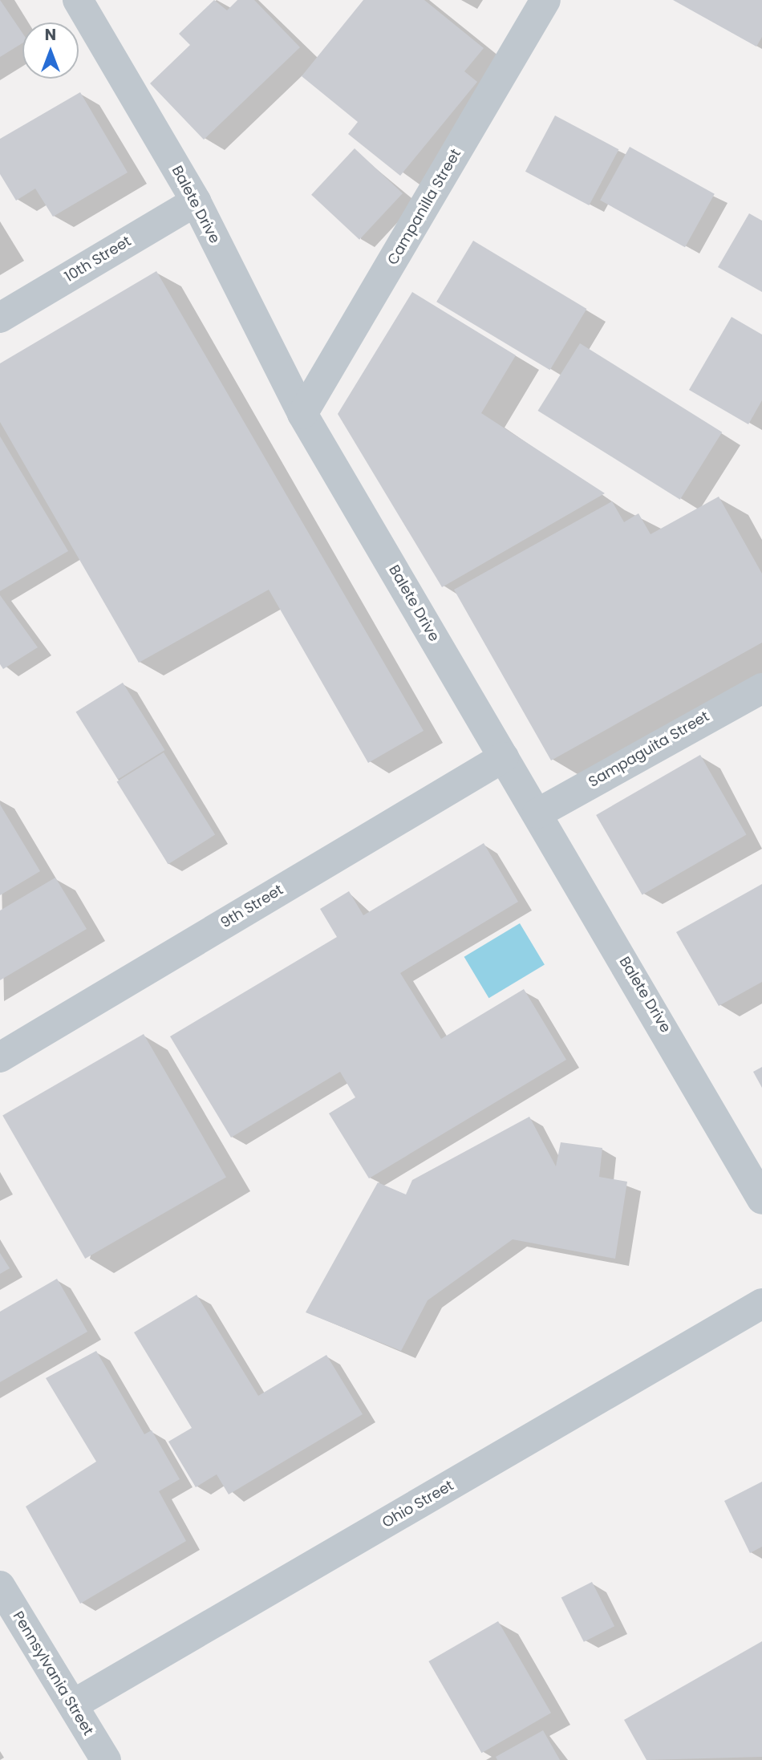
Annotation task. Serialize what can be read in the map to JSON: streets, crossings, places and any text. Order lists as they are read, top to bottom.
{
  "streets": {
    "street": [
      "Balete Drive",
      "Campanilla Street",
      "10th Street",
      "Sampaguita Street",
      "9th Street",
      "Ohio Street",
      "Pennsylvania Street"
    ]
  },
  "crossings": [
    ["Balete Drive", "Campanilla Street"],
    ["Balete Drive", "10th Street"],
    ["Balete Drive", "Sampaguita Street"],
    ["Balete Drive", "9th Street"],
    ["Ohio Street", "Pennsylvania Street"]
  ],
  "north": "top"
}
